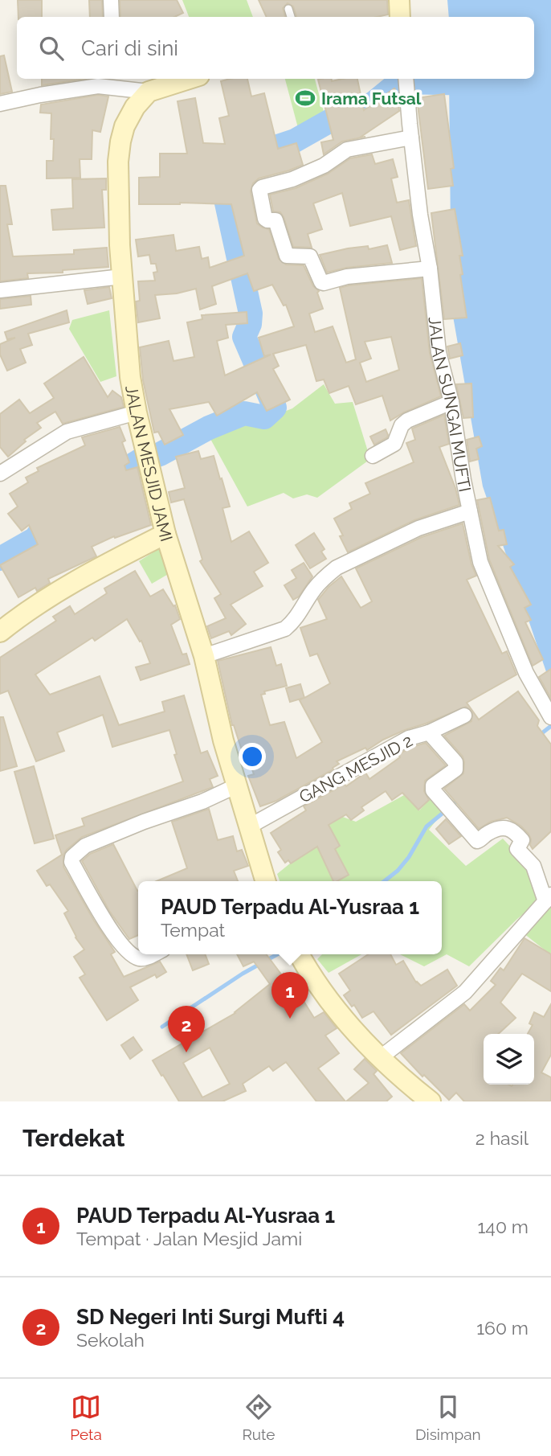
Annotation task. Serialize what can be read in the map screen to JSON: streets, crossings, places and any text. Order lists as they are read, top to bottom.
{
  "streets": {
    "main road": ["JALAN MESJID JAMI"],
    "street": ["JALAN SUNGAI MUFTI", "GANG MESJID 2"]
  },
  "crossings": [
    ["JALAN MESJID JAMI", "GANG MESJID 2"]
  ],
  "places": {
    "sports": ["Irama Futsal"]
  },
  "page": {
    "search": "Cari di sini",
    "popup": ["PAUD Terpadu Al-Yusraa 1", "Tempat"],
    "pins": ["1", "2"],
    "heading": ["Terdekat", "2 hasil"],
    "list": [
      {
        "mark": "1",
        "name": "PAUD Terpadu Al-Yusraa 1",
        "note": "Tempat · Jalan Mesjid Jami",
        "value": "140 m"
      },
      {
        "mark": "2",
        "name": "SD Negeri Inti Surgi Mufti 4",
        "note": "Sekolah",
        "value": "160 m"
      }
    ],
    "nav": ["Peta", "Rute", "Disimpan"]
  }
}
